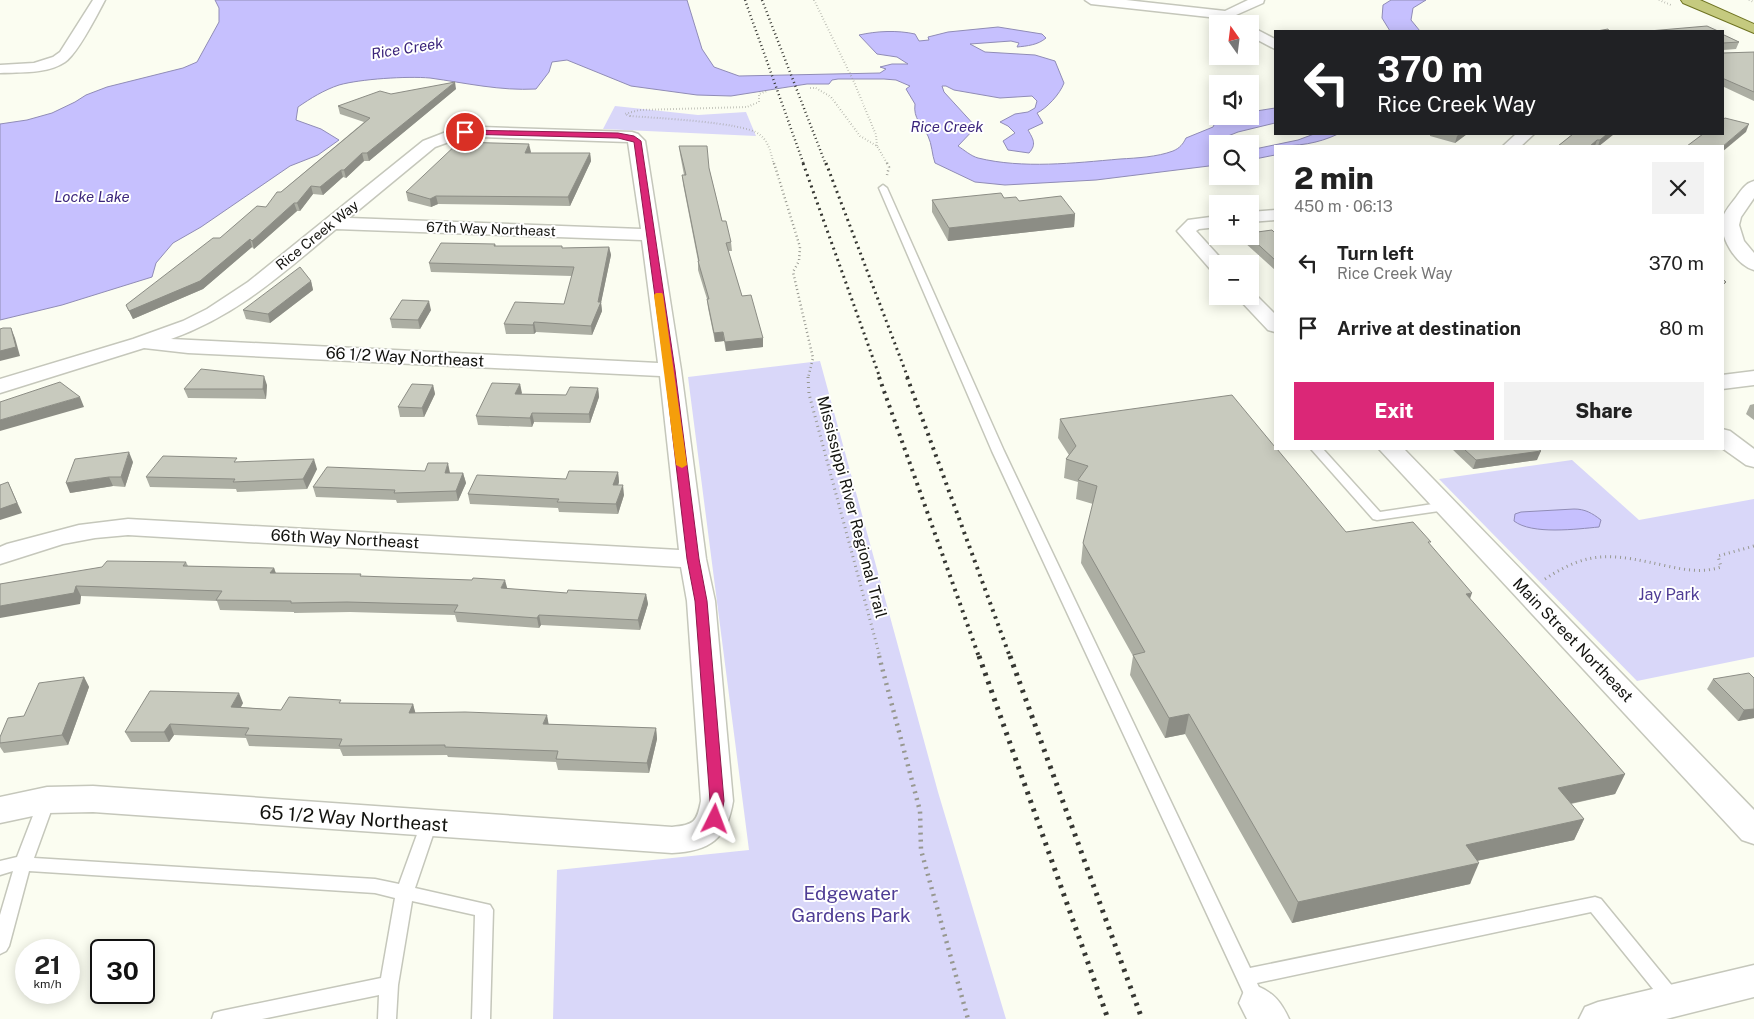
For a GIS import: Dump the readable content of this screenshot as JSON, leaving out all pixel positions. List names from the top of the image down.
{
  "streets": {
    "street": [
      "67th Way Northeast",
      "Rice Creek Way",
      "66 1/2 Way Northeast",
      "66th Way Northeast",
      "Main Street Northeast",
      "65 1/2 Way Northeast"
    ],
    "path": ["Mississippi River Regional Trail"]
  },
  "crossings": [
    ["67th Way Northeast", "Rice Creek Way"],
    ["Rice Creek Way", "66 1/2 Way Northeast"],
    ["66th Way Northeast", "65 1/2 Way Northeast"]
  ],
  "water": ["Rice Creek", "Locke Lake"],
  "parks": ["Jay Park", "Edgewater Gardens Park"],
  "north": "top",
  "page": {
    "map_buttons": ["+", "−"],
    "turn": ["370 m", "Rice Creek Way"],
    "heading": ["2 min", "450 m · 06:13"],
    "list": [
      {
        "name": "Turn left",
        "note": "Rice Creek Way",
        "value": "370 m"
      },
      {
        "name": "Arrive at destination",
        "value": "80 m"
      }
    ],
    "buttons": ["Exit", "Share"],
    "speed": "21 km/h",
    "limit": "30"
  }
}
